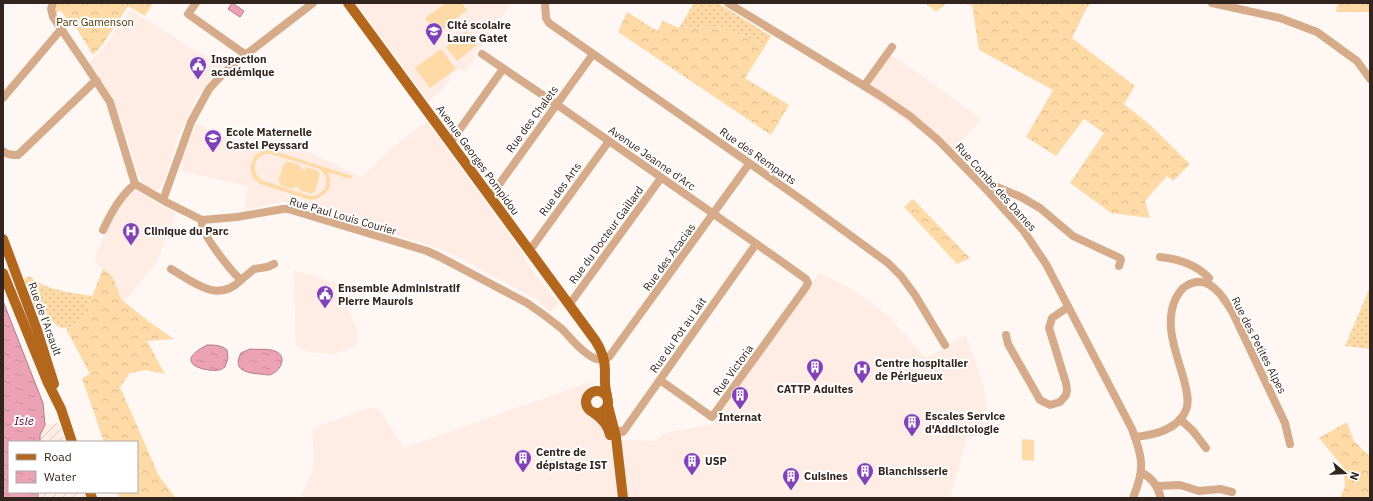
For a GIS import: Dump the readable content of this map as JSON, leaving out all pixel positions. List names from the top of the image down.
{
  "streets": {
    "main road": ["Avenue Georges Pompidou", "Rue de l'Arsault"],
    "street": [
      "Rue des Chalets",
      "Rue des Remparts",
      "Avenue Jeanne d'Arc",
      "Rue Combe des Dames",
      "Rue des Arts",
      "Rue Paul Louis Courier",
      "Rue du Docteur Gaillard",
      "Rue des Acacias",
      "Rue du Pot au Lait",
      "Rue des Petites Alpes",
      "Rue Victoria"
    ]
  },
  "crossings": [
    ["Rue des Chalets", "Rue des Remparts"],
    ["Rue des Chalets", "Avenue Jeanne d'Arc"],
    ["Rue des Chalets", "Avenue Georges Pompidou"],
    ["Rue des Remparts", "Rue des Acacias"],
    ["Avenue Jeanne d'Arc", "Rue des Arts"],
    ["Avenue Jeanne d'Arc", "Rue du Docteur Gaillard"],
    ["Avenue Jeanne d'Arc", "Rue des Acacias"],
    ["Avenue Jeanne d'Arc", "Rue du Pot au Lait"],
    ["Avenue Jeanne d'Arc", "Rue Victoria"],
    ["Avenue Georges Pompidou", "Rue des Arts"],
    ["Avenue Georges Pompidou", "Rue Paul Louis Courier"],
    ["Avenue Georges Pompidou", "Rue du Docteur Gaillard"],
    ["Avenue Georges Pompidou", "Rue des Acacias"],
    ["Rue Paul Louis Courier", "Rue des Acacias"],
    ["Rue du Pot au Lait", "Rue Victoria"]
  ],
  "water": ["Isle"],
  "parks": ["Parc Gamenson"],
  "places": {
    "school or university": ["Cité scolaire Laure Gatet", "Ecole Maternelle Castel Peyssard"],
    "public building": ["Inspection académique", "Ensemble Administratif Pierre Maurois"],
    "hospital": ["Clinique du Parc", "Centre hospitalier de Périgueux"],
    "building": [
      "CATTP Adultes",
      "Internat",
      "Escales Service d'Addictologie",
      "Centre de dépistage IST",
      "USP",
      "Blanchisserie",
      "Cuisines"
    ]
  },
  "legend": ["Road", "Water"],
  "north": "right"
}
